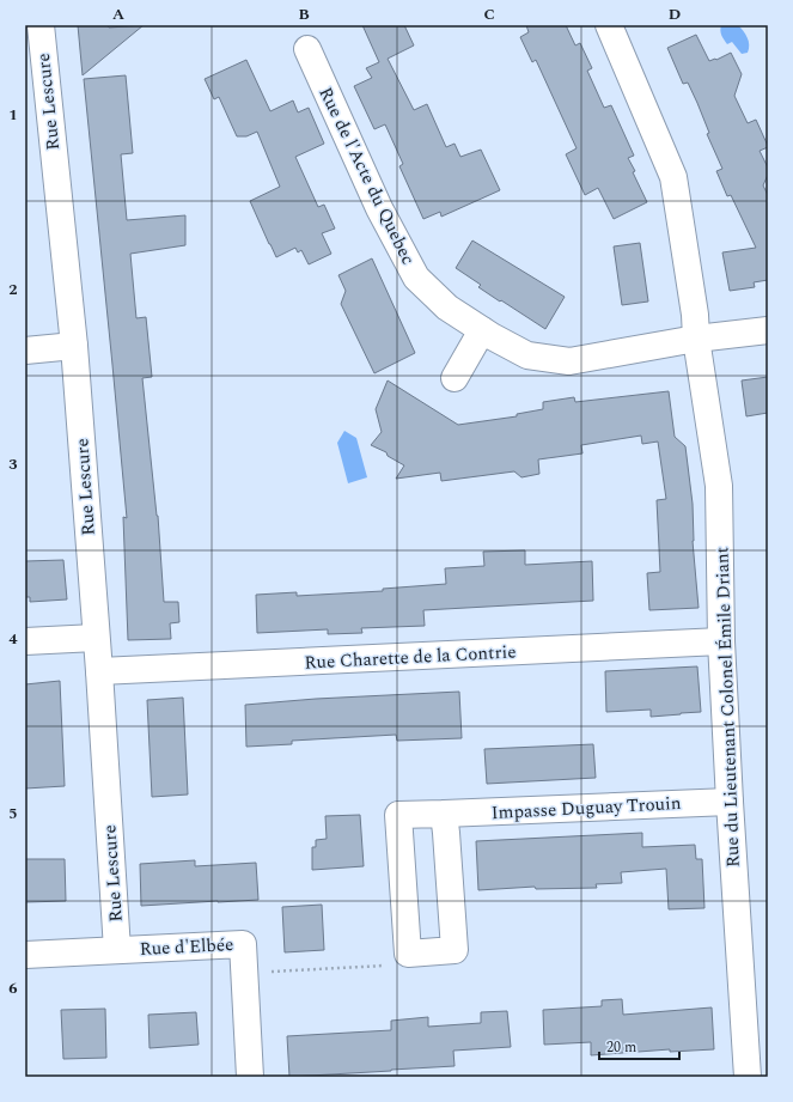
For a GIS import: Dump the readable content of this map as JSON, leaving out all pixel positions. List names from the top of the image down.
{
  "streets": {
    "street": [
      "Rue Lescure",
      "Rue de l'Acte du Quebec",
      "Rue Charette de la Contrie",
      "Rue du Lieutenant Colonel Émile Driant",
      "Impasse Duguay Trouin",
      "Rue d'Elbée"
    ]
  },
  "crossings": [
    ["Rue Lescure", "Rue Charette de la Contrie"],
    ["Rue Lescure", "Rue d'Elbée"],
    ["Rue de l'Acte du Quebec", "Rue du Lieutenant Colonel Émile Driant"],
    ["Rue Charette de la Contrie", "Rue du Lieutenant Colonel Émile Driant"],
    ["Rue du Lieutenant Colonel Émile Driant", "Impasse Duguay Trouin"]
  ],
  "scale_bar": "20 m",
  "grid": {
    "columns": [
      "A",
      "B",
      "C",
      "D"
    ],
    "rows": [
      "1",
      "2",
      "3",
      "4",
      "5",
      "6"
    ]
  }
}
